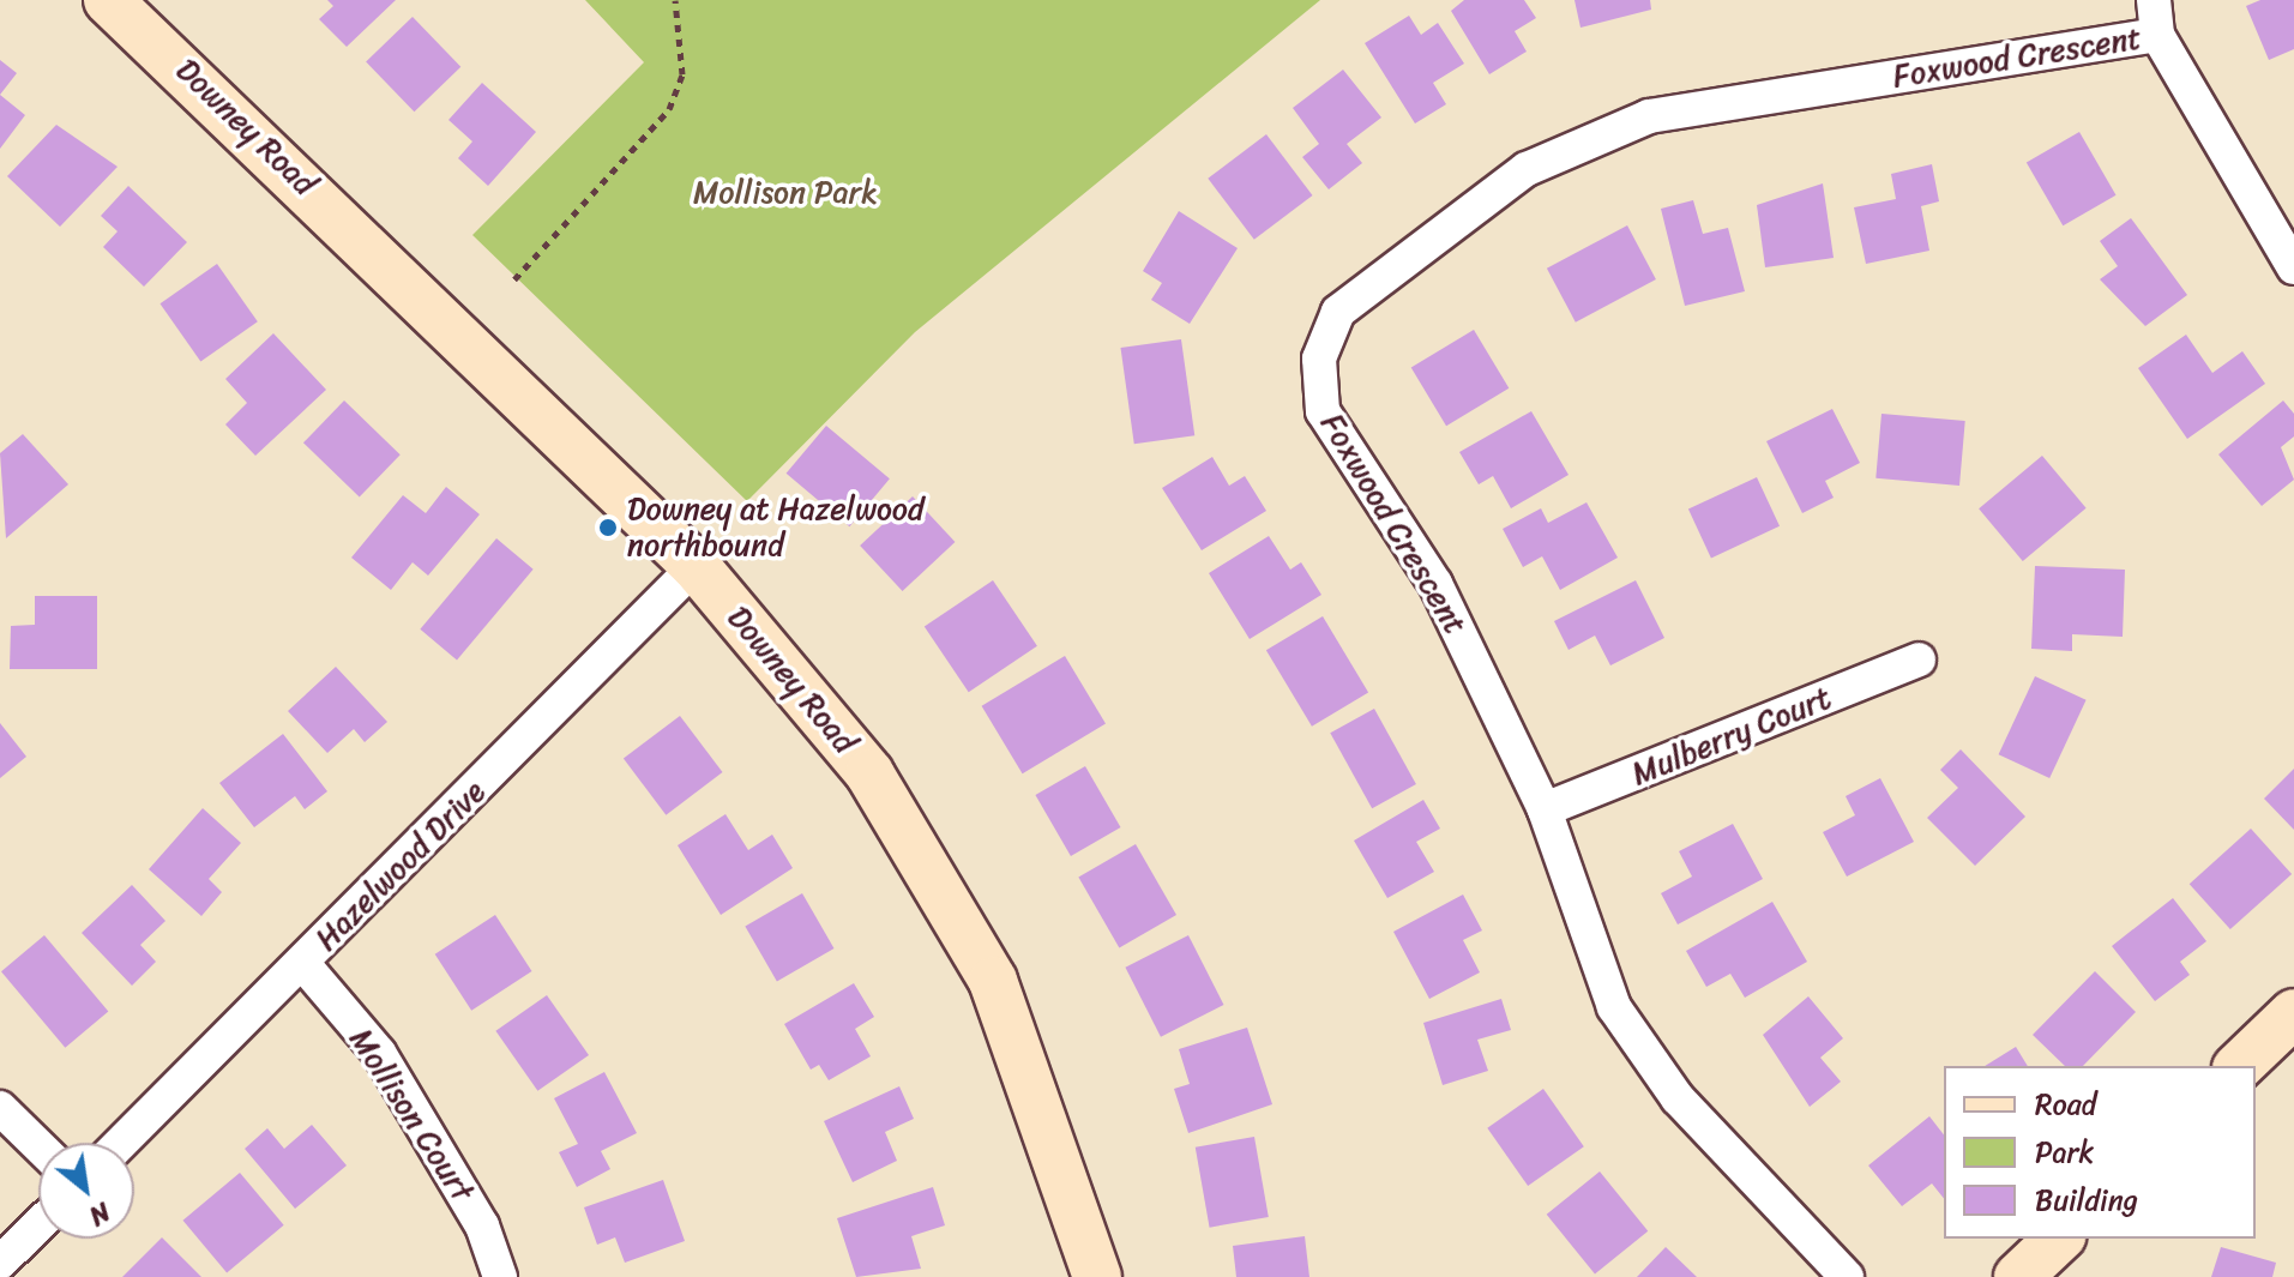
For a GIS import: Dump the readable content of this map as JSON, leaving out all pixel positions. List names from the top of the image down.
{
  "streets": {
    "main road": ["Downey Road"],
    "street": [
      "Foxwood Crescent",
      "Mulberry Court",
      "Hazelwood Drive",
      "Mollison Court"
    ]
  },
  "crossings": [
    ["Foxwood Crescent", "Mulberry Court"],
    ["Downey Road", "Hazelwood Drive"],
    ["Hazelwood Drive", "Mollison Court"]
  ],
  "parks": ["Mollison Park"],
  "places": ["Downey at Hazelwood northbound"],
  "legend": ["Road", "Park", "Building"],
  "north": "bottom right"
}
